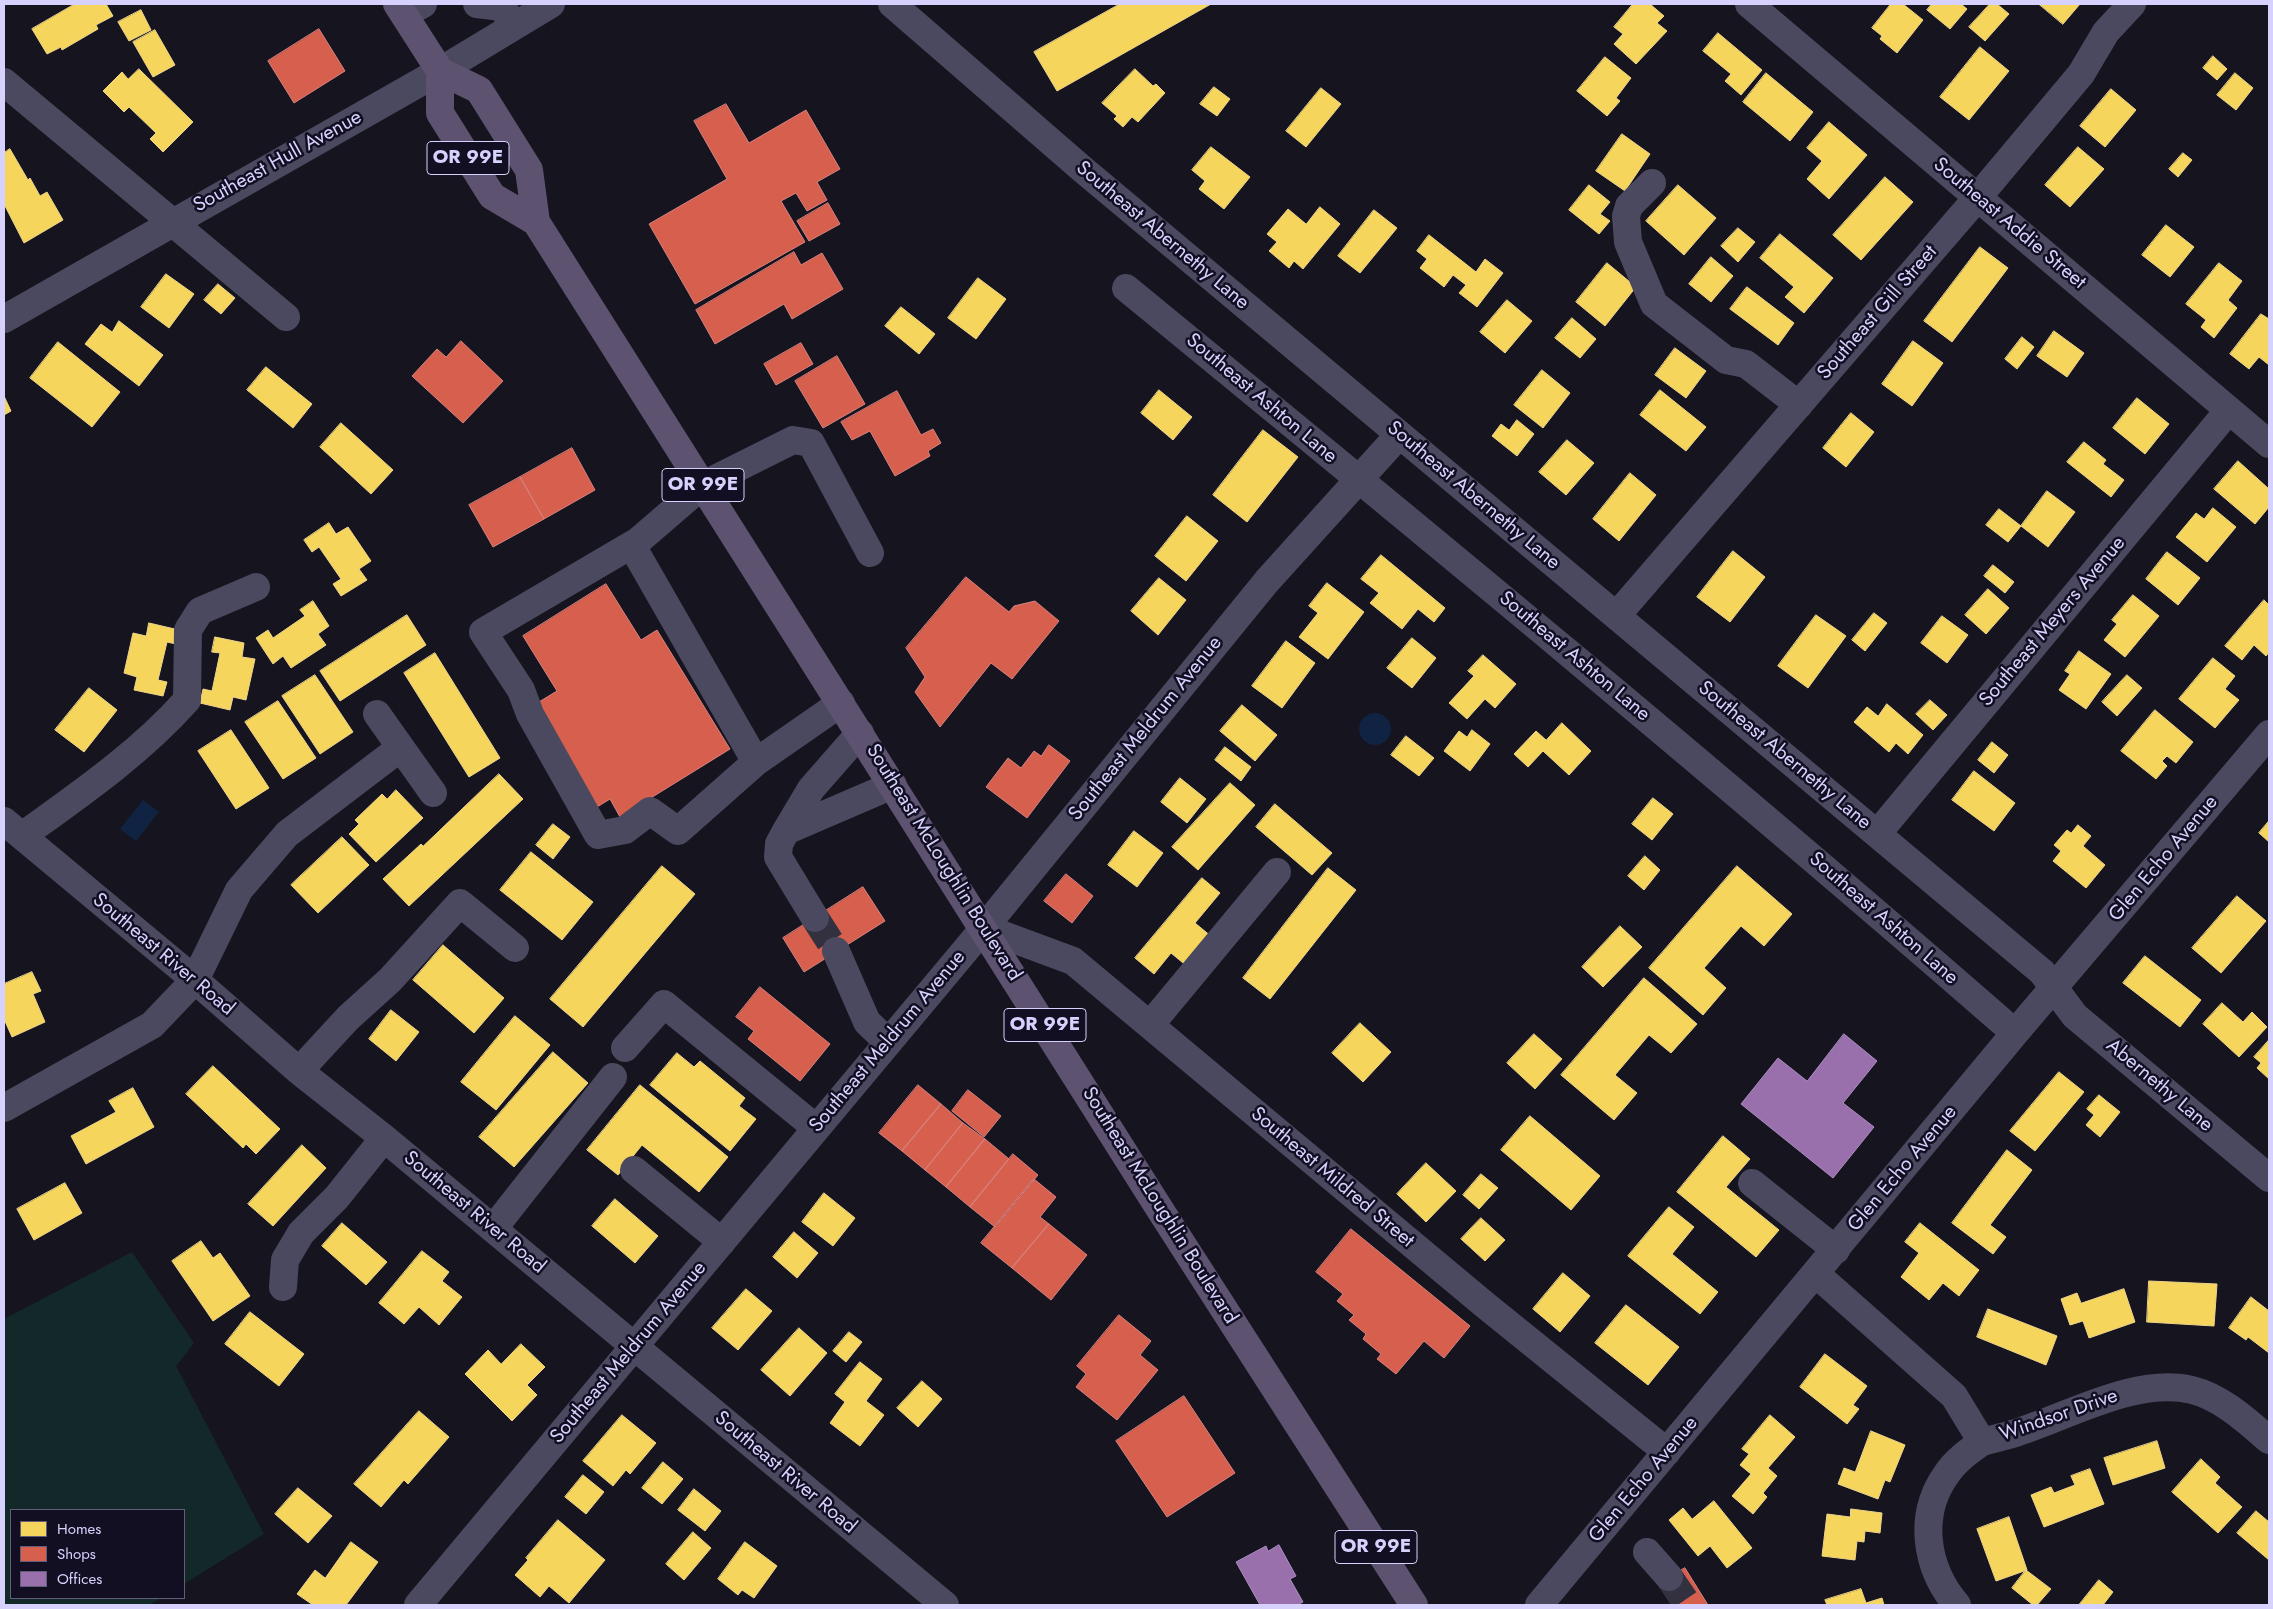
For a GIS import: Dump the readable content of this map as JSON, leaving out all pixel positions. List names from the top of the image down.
{
  "streets": {
    "main road": ["OR 99E", "Southeast McLoughlin Boulevard"],
    "street": [
      "Southeast Hull Avenue",
      "Southeast Addie Street",
      "Southeast Abernethy Lane",
      "Southeast Gill Street",
      "Southeast Ashton Lane",
      "Southeast Meyers Avenue",
      "Southeast Meldrum Avenue",
      "Glen Echo Avenue",
      "Southeast River Road",
      "Abernethy Lane",
      "Southeast Mildred Street",
      "Windsor Drive"
    ]
  },
  "crossings": [
    ["Southeast Hull Avenue", "Southeast McLoughlin Boulevard"],
    ["Southeast Addie Street", "Southeast Gill Street"],
    ["Southeast Addie Street", "Southeast Meyers Avenue"],
    ["Southeast Abernethy Lane", "Southeast Gill Street"],
    ["Southeast Abernethy Lane", "Southeast Meyers Avenue"],
    ["Southeast Abernethy Lane", "Southeast Meldrum Avenue"],
    ["Southeast Abernethy Lane", "Glen Echo Avenue"],
    ["Southeast Abernethy Lane", "Abernethy Lane"],
    ["Southeast Ashton Lane", "Southeast Meldrum Avenue"],
    ["Southeast Ashton Lane", "Glen Echo Avenue"],
    ["Southeast Meldrum Avenue", "Southeast McLoughlin Boulevard"],
    ["Southeast Meldrum Avenue", "Southeast River Road"],
    ["Southeast Meldrum Avenue", "Southeast Mildred Street"],
    ["Glen Echo Avenue", "Abernethy Lane"],
    ["Glen Echo Avenue", "Southeast Mildred Street"],
    ["Glen Echo Avenue", "Windsor Drive"],
    ["Southeast McLoughlin Boulevard", "Southeast Mildred Street"]
  ],
  "legend": ["Homes", "Shops", "Offices"]
}
